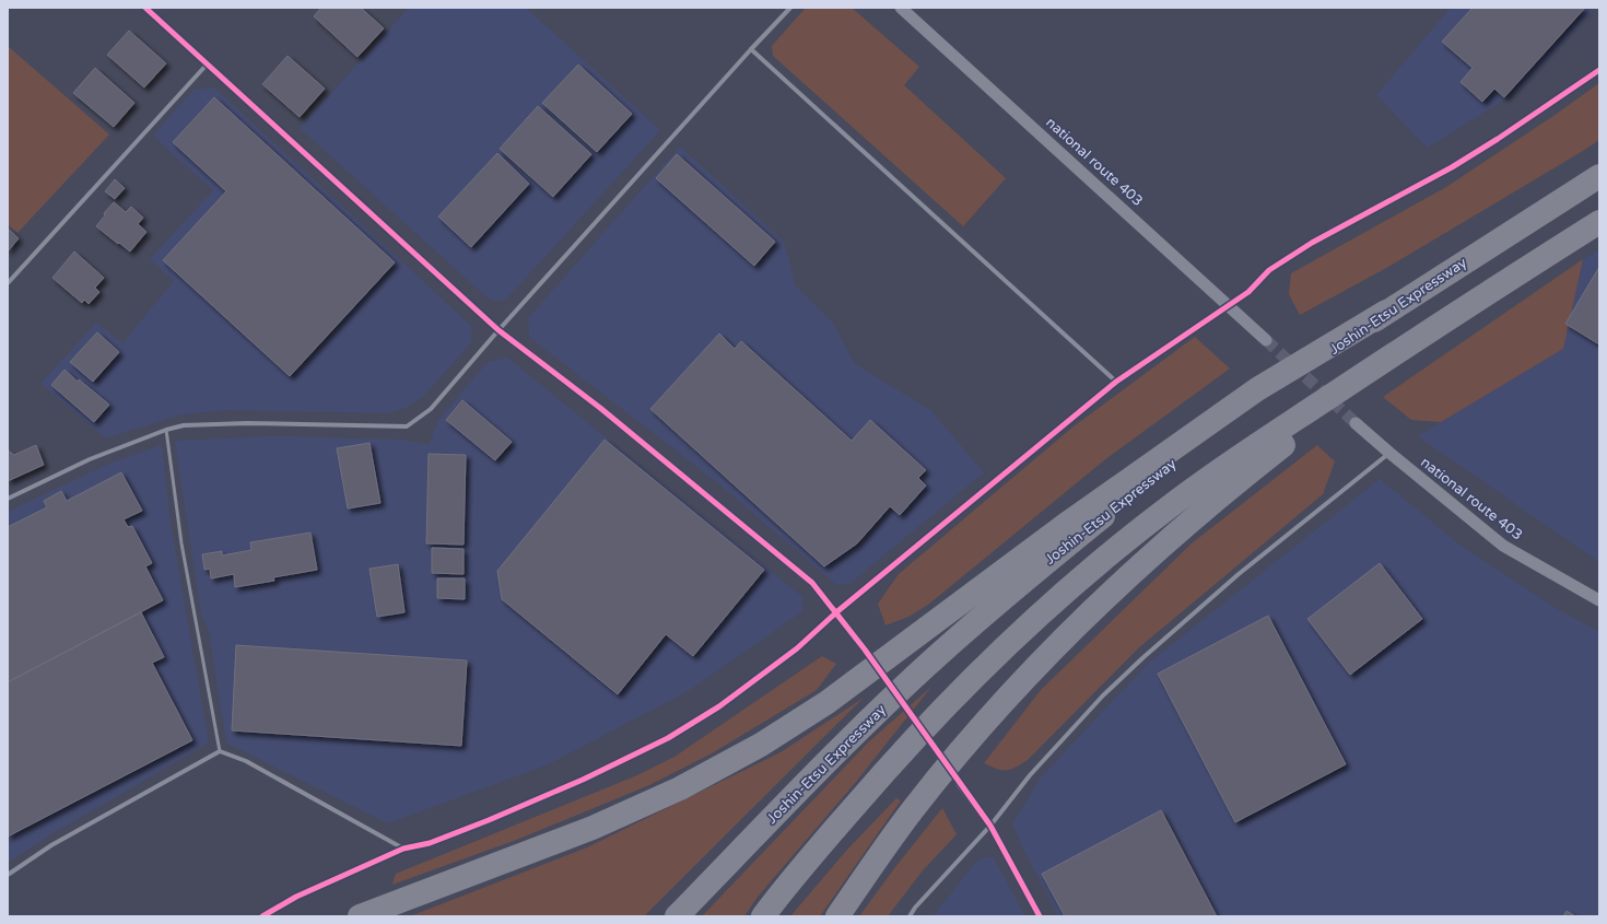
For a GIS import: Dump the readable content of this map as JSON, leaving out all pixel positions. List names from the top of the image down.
{
  "streets": {
    "highway": ["national route 403", "Joshin-Etsu Expressway"]
  }
}
